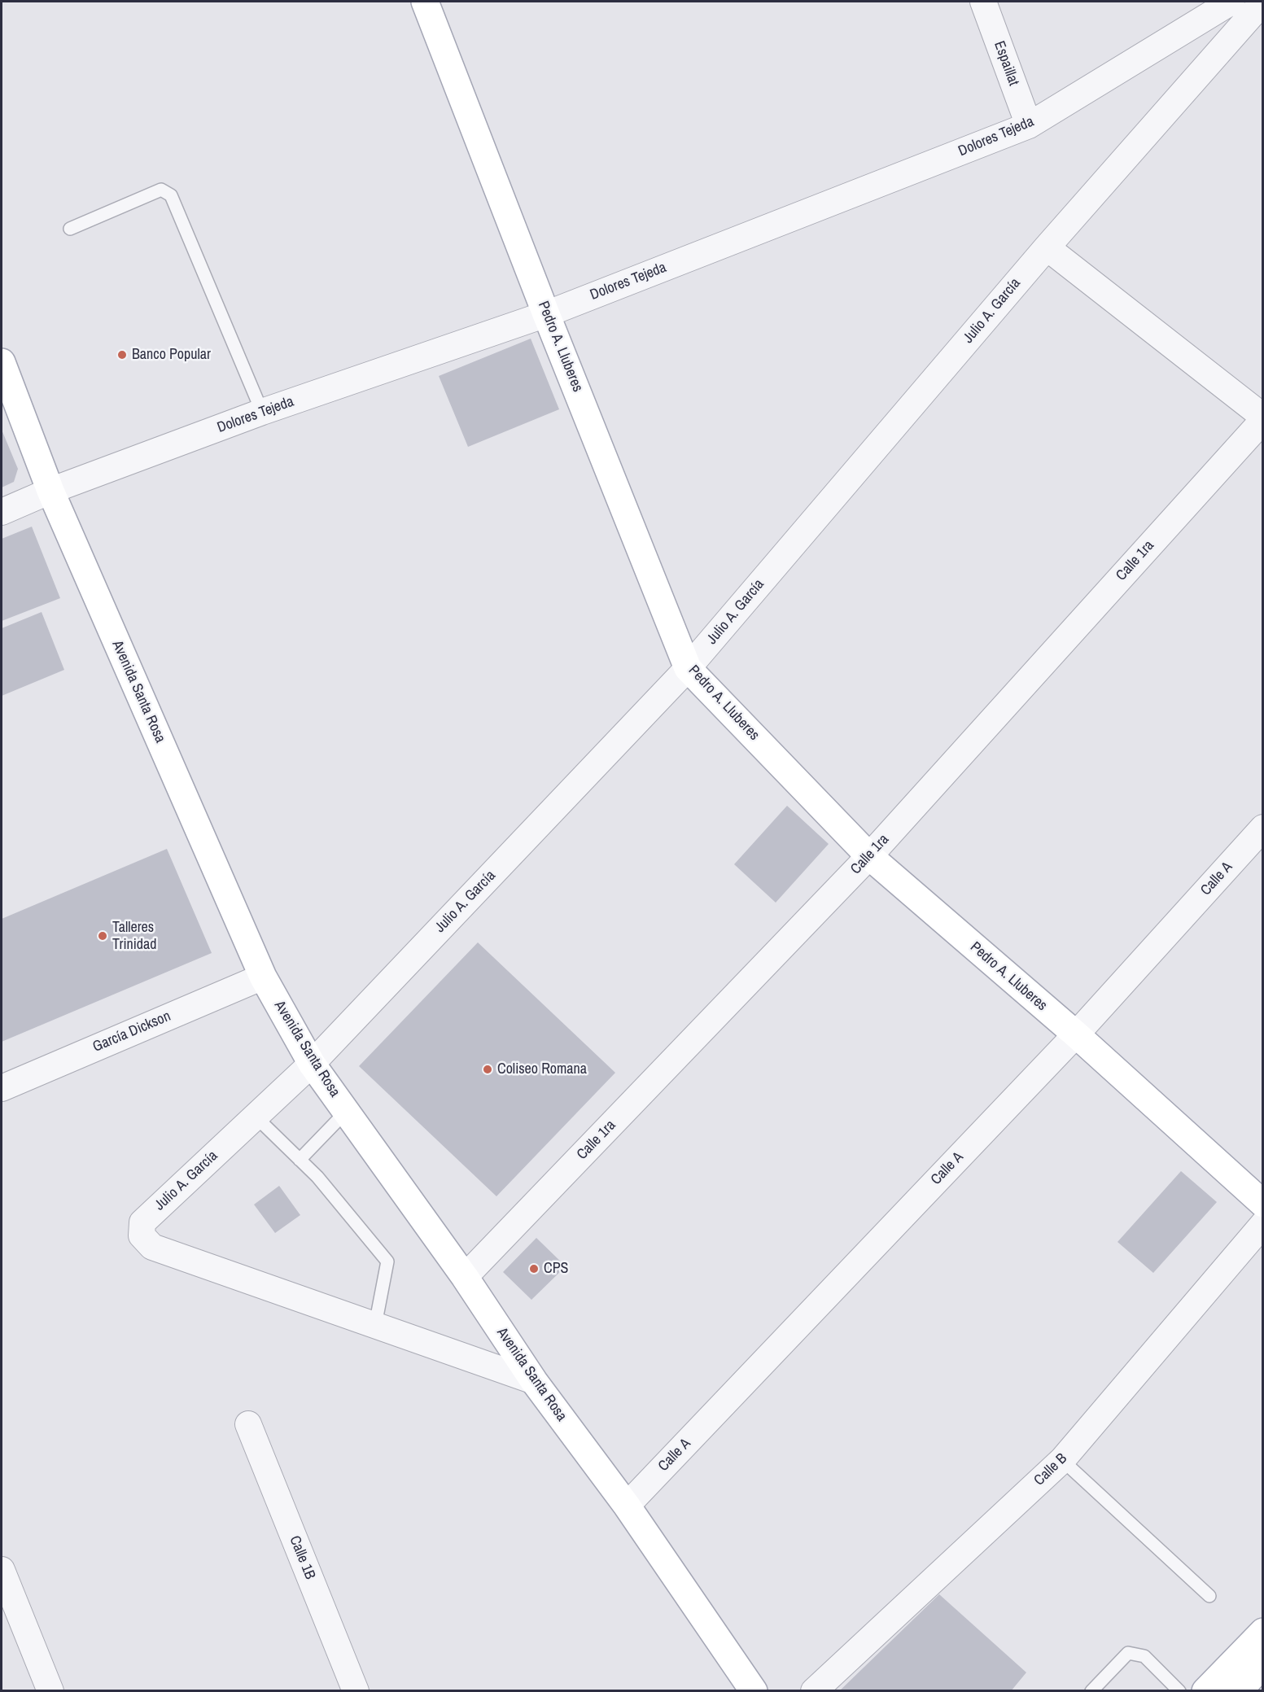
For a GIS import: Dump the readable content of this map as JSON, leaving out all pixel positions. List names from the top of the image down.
{
  "streets": {
    "main road": ["Pedro A. Lluberes", "Avenida Santa Rosa"],
    "street": [
      "Espaillat",
      "Dolores Tejeda",
      "Julio A. García",
      "Calle 1ra",
      "Calle A",
      "García Dickson",
      "Calle B",
      "Calle 1B"
    ]
  },
  "crossings": [
    ["Espaillat", "Dolores Tejeda"],
    ["Dolores Tejeda", "Pedro A. Lluberes"],
    ["Dolores Tejeda", "Avenida Santa Rosa"],
    ["Julio A. García", "Pedro A. Lluberes"],
    ["Julio A. García", "Avenida Santa Rosa"],
    ["Pedro A. Lluberes", "Calle 1ra"],
    ["Pedro A. Lluberes", "Calle A"],
    ["Calle 1ra", "Avenida Santa Rosa"],
    ["Avenida Santa Rosa", "Calle A"],
    ["Avenida Santa Rosa", "García Dickson"]
  ],
  "places": [
    "Banco Popular",
    "Talleres Trinidad",
    "Coliseo Romana",
    "CPS"
  ]
}
